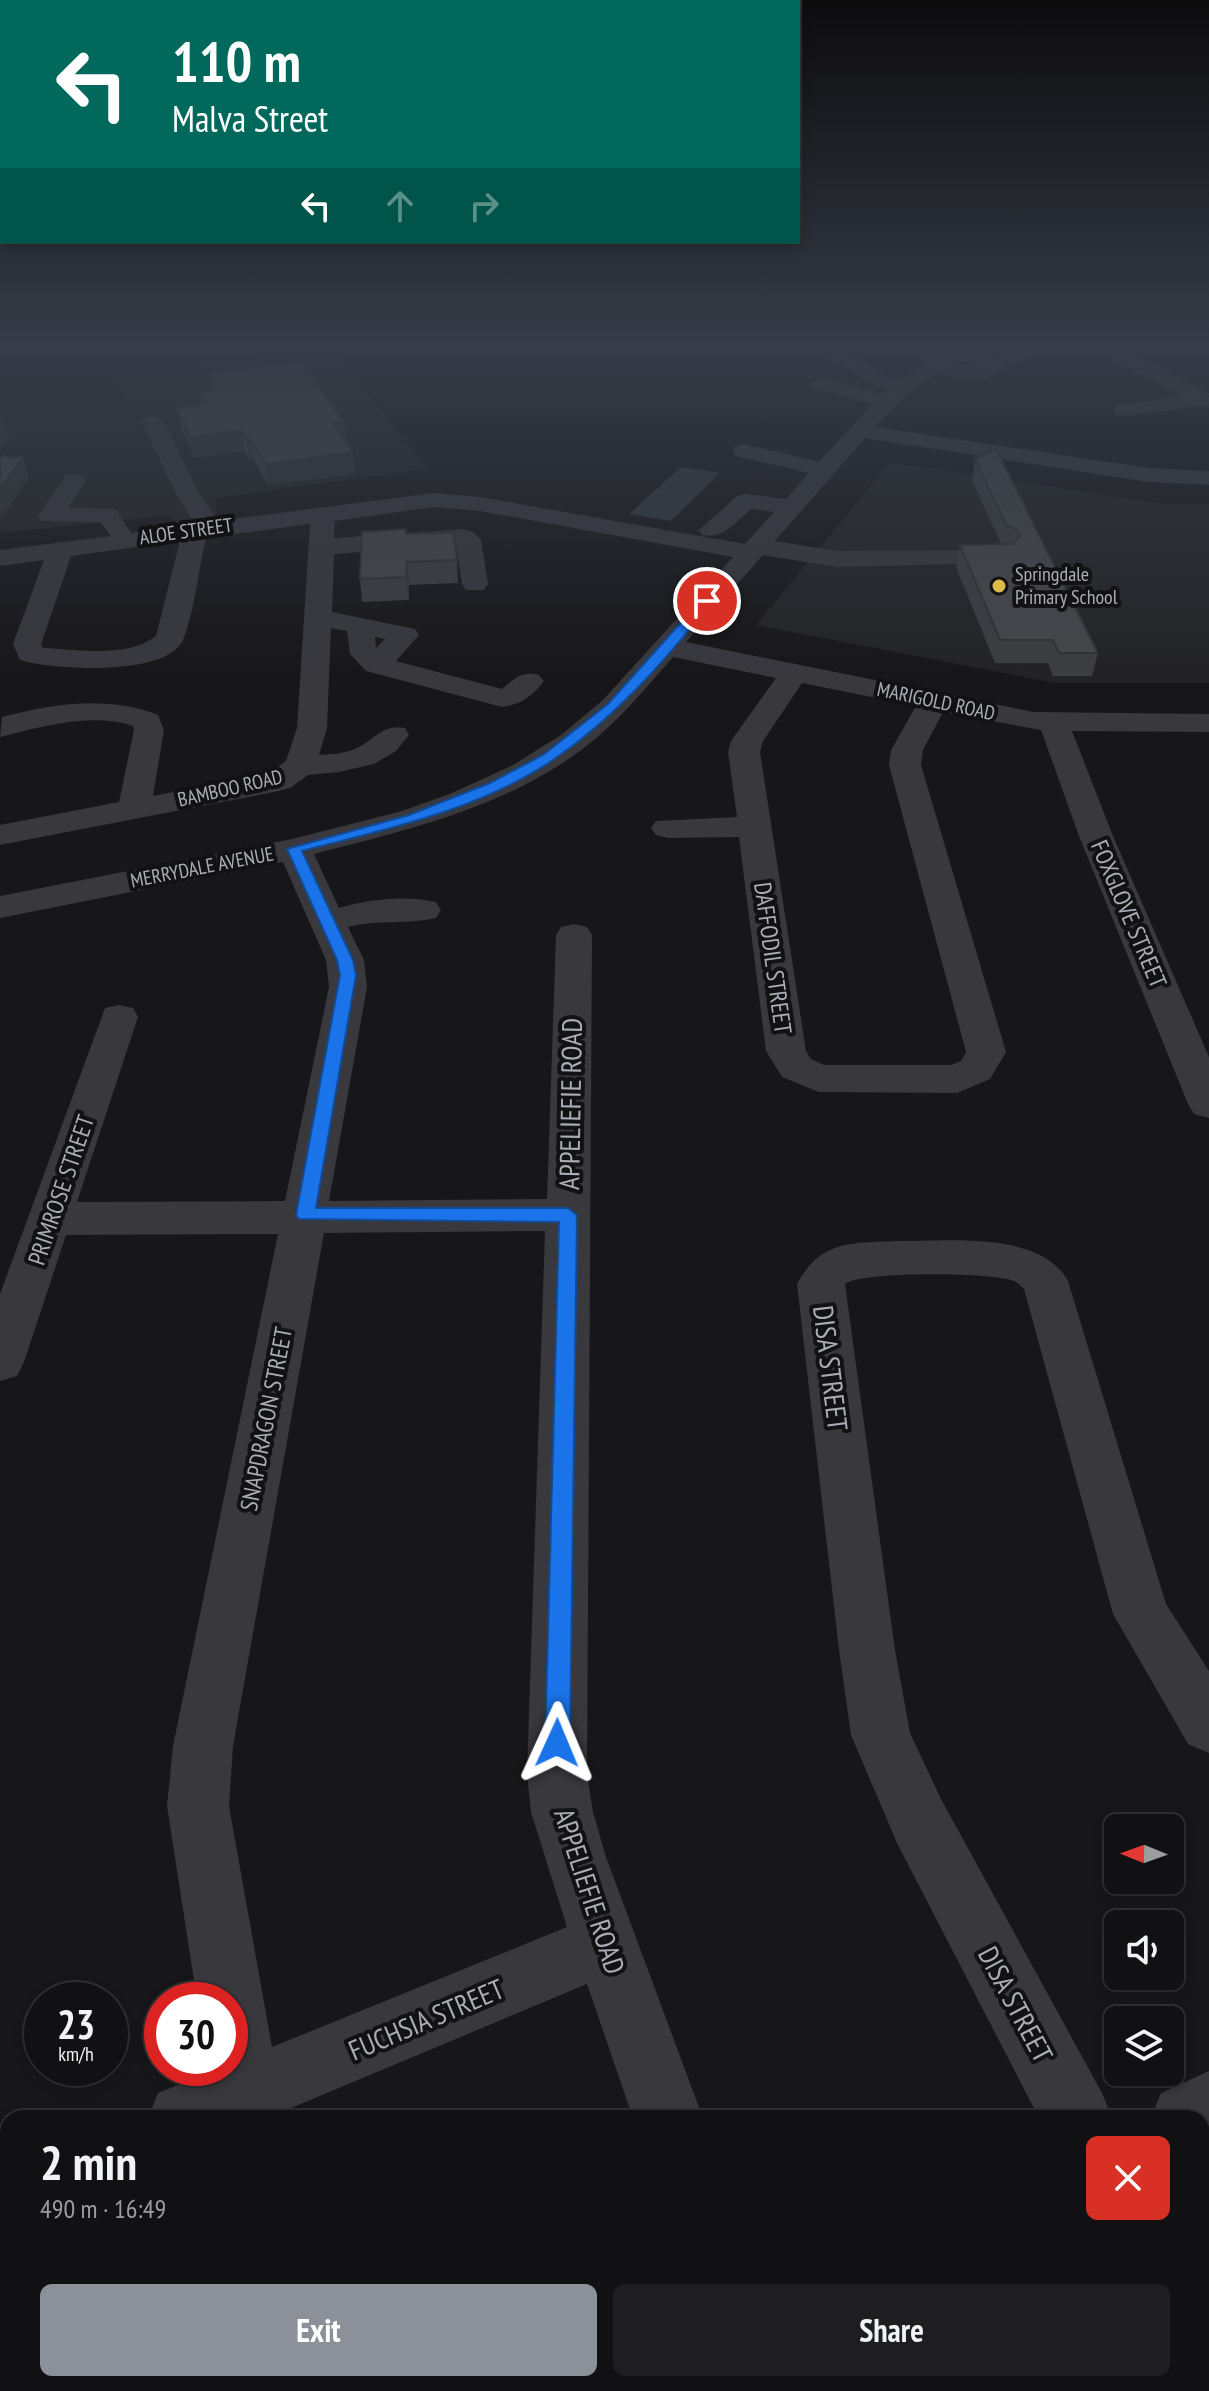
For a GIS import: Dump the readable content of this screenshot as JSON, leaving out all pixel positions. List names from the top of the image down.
{
  "streets": {
    "street": [
      "ALOE STREET",
      "MARIGOLD ROAD",
      "BAMBOO ROAD",
      "MERRYDALE AVENUE",
      "FOXGLOVE STREET",
      "DAFFODIL STREET",
      "APPELIEFIE ROAD",
      "PRIMROSE STREET",
      "DISA STREET",
      "SNAPDRAGON STREET",
      "FUCHSIA STREET"
    ]
  },
  "crossings": [
    ["ALOE STREET", "BAMBOO ROAD"],
    ["ALOE STREET", "MERRYDALE AVENUE"],
    ["MARIGOLD ROAD", "MERRYDALE AVENUE"],
    ["MARIGOLD ROAD", "FOXGLOVE STREET"],
    ["MARIGOLD ROAD", "DAFFODIL STREET"],
    ["MERRYDALE AVENUE", "SNAPDRAGON STREET"],
    ["APPELIEFIE ROAD", "FUCHSIA STREET"],
    ["SNAPDRAGON STREET", "FUCHSIA STREET"]
  ],
  "places": ["Springdale Primary School"],
  "north": "left",
  "page": {
    "turn": ["110 m", "Malva Street"],
    "speed": "23 km/h",
    "limit": "30",
    "heading": ["2 min", "490 m · 16:49"],
    "buttons": ["Exit", "Share"]
  }
}
